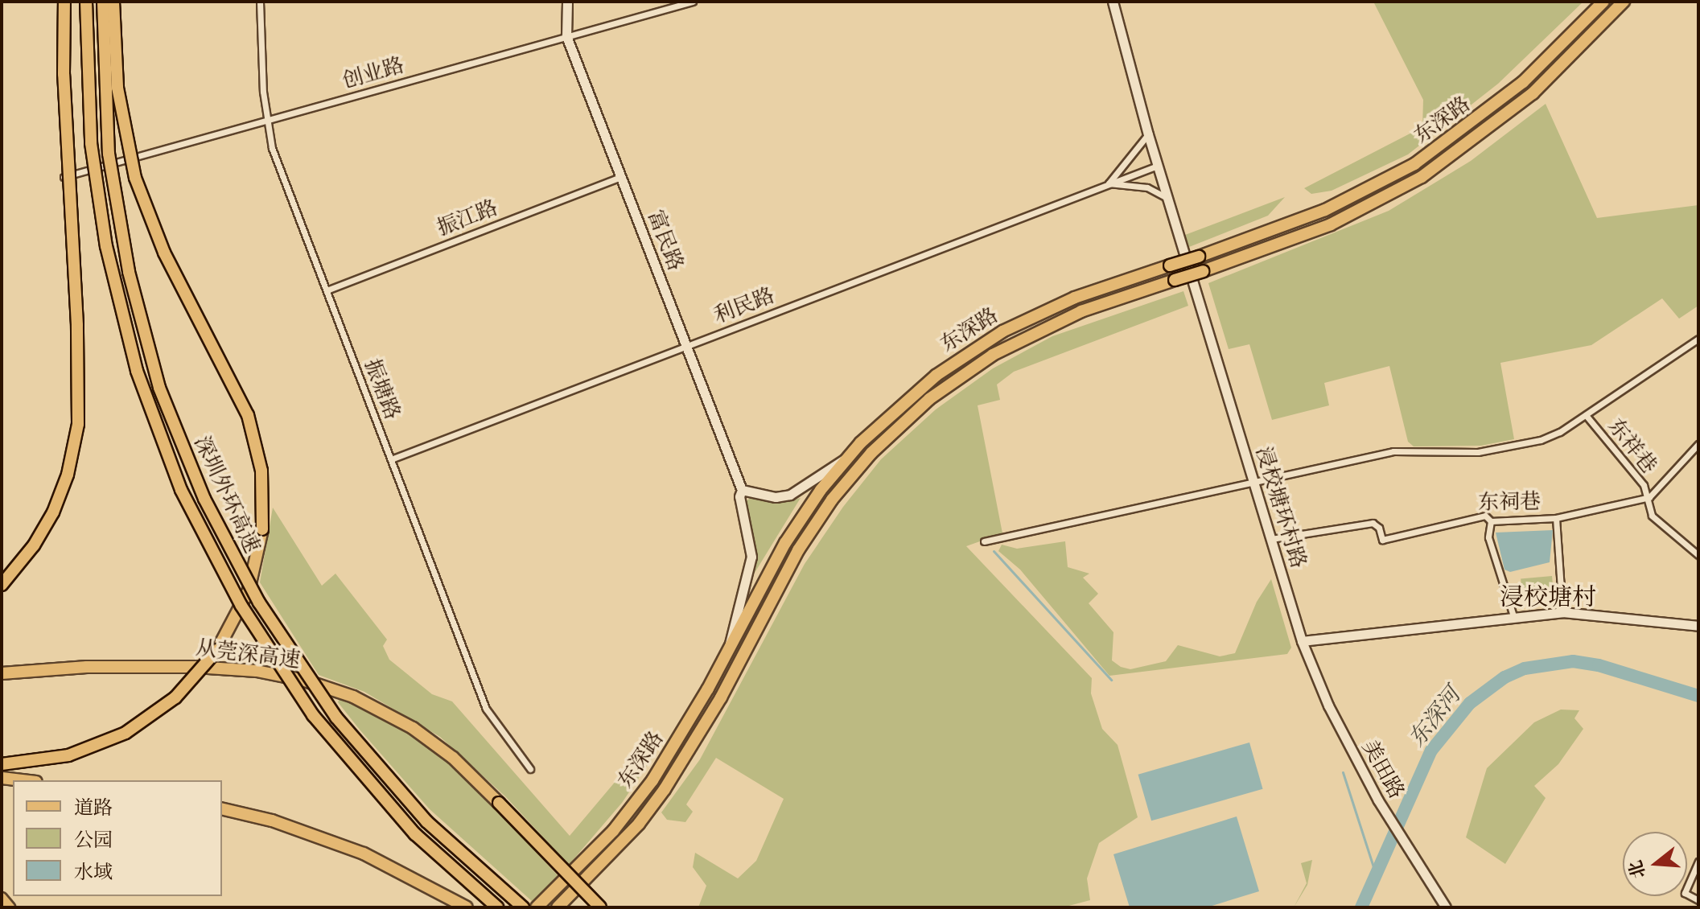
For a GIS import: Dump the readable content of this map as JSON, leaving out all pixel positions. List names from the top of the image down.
{
  "streets": {
    "highway": ["东深路", "深圳外环高速", "从莞深高速"],
    "street": [
      "创业路",
      "振江路",
      "富民路",
      "利民路",
      "振塘路",
      "东祥巷",
      "东祠巷",
      "浸校塘环村路",
      "美田路"
    ]
  },
  "crossings": [
    ["创业路", "富民路"],
    ["创业路", "振塘路"],
    ["东深路", "富民路"],
    ["振江路", "富民路"],
    ["振江路", "振塘路"],
    ["富民路", "利民路"],
    ["利民路", "振塘路"],
    ["利民路", "浸校塘环村路"],
    ["东祥巷", "东祠巷"],
    ["东祠巷", "浸校塘环村路"],
    ["浸校塘环村路", "美田路"]
  ],
  "districts": ["浸校塘村"],
  "water": ["东深河"],
  "legend": ["道路", "公园", "水域"],
  "north": "left"
}
